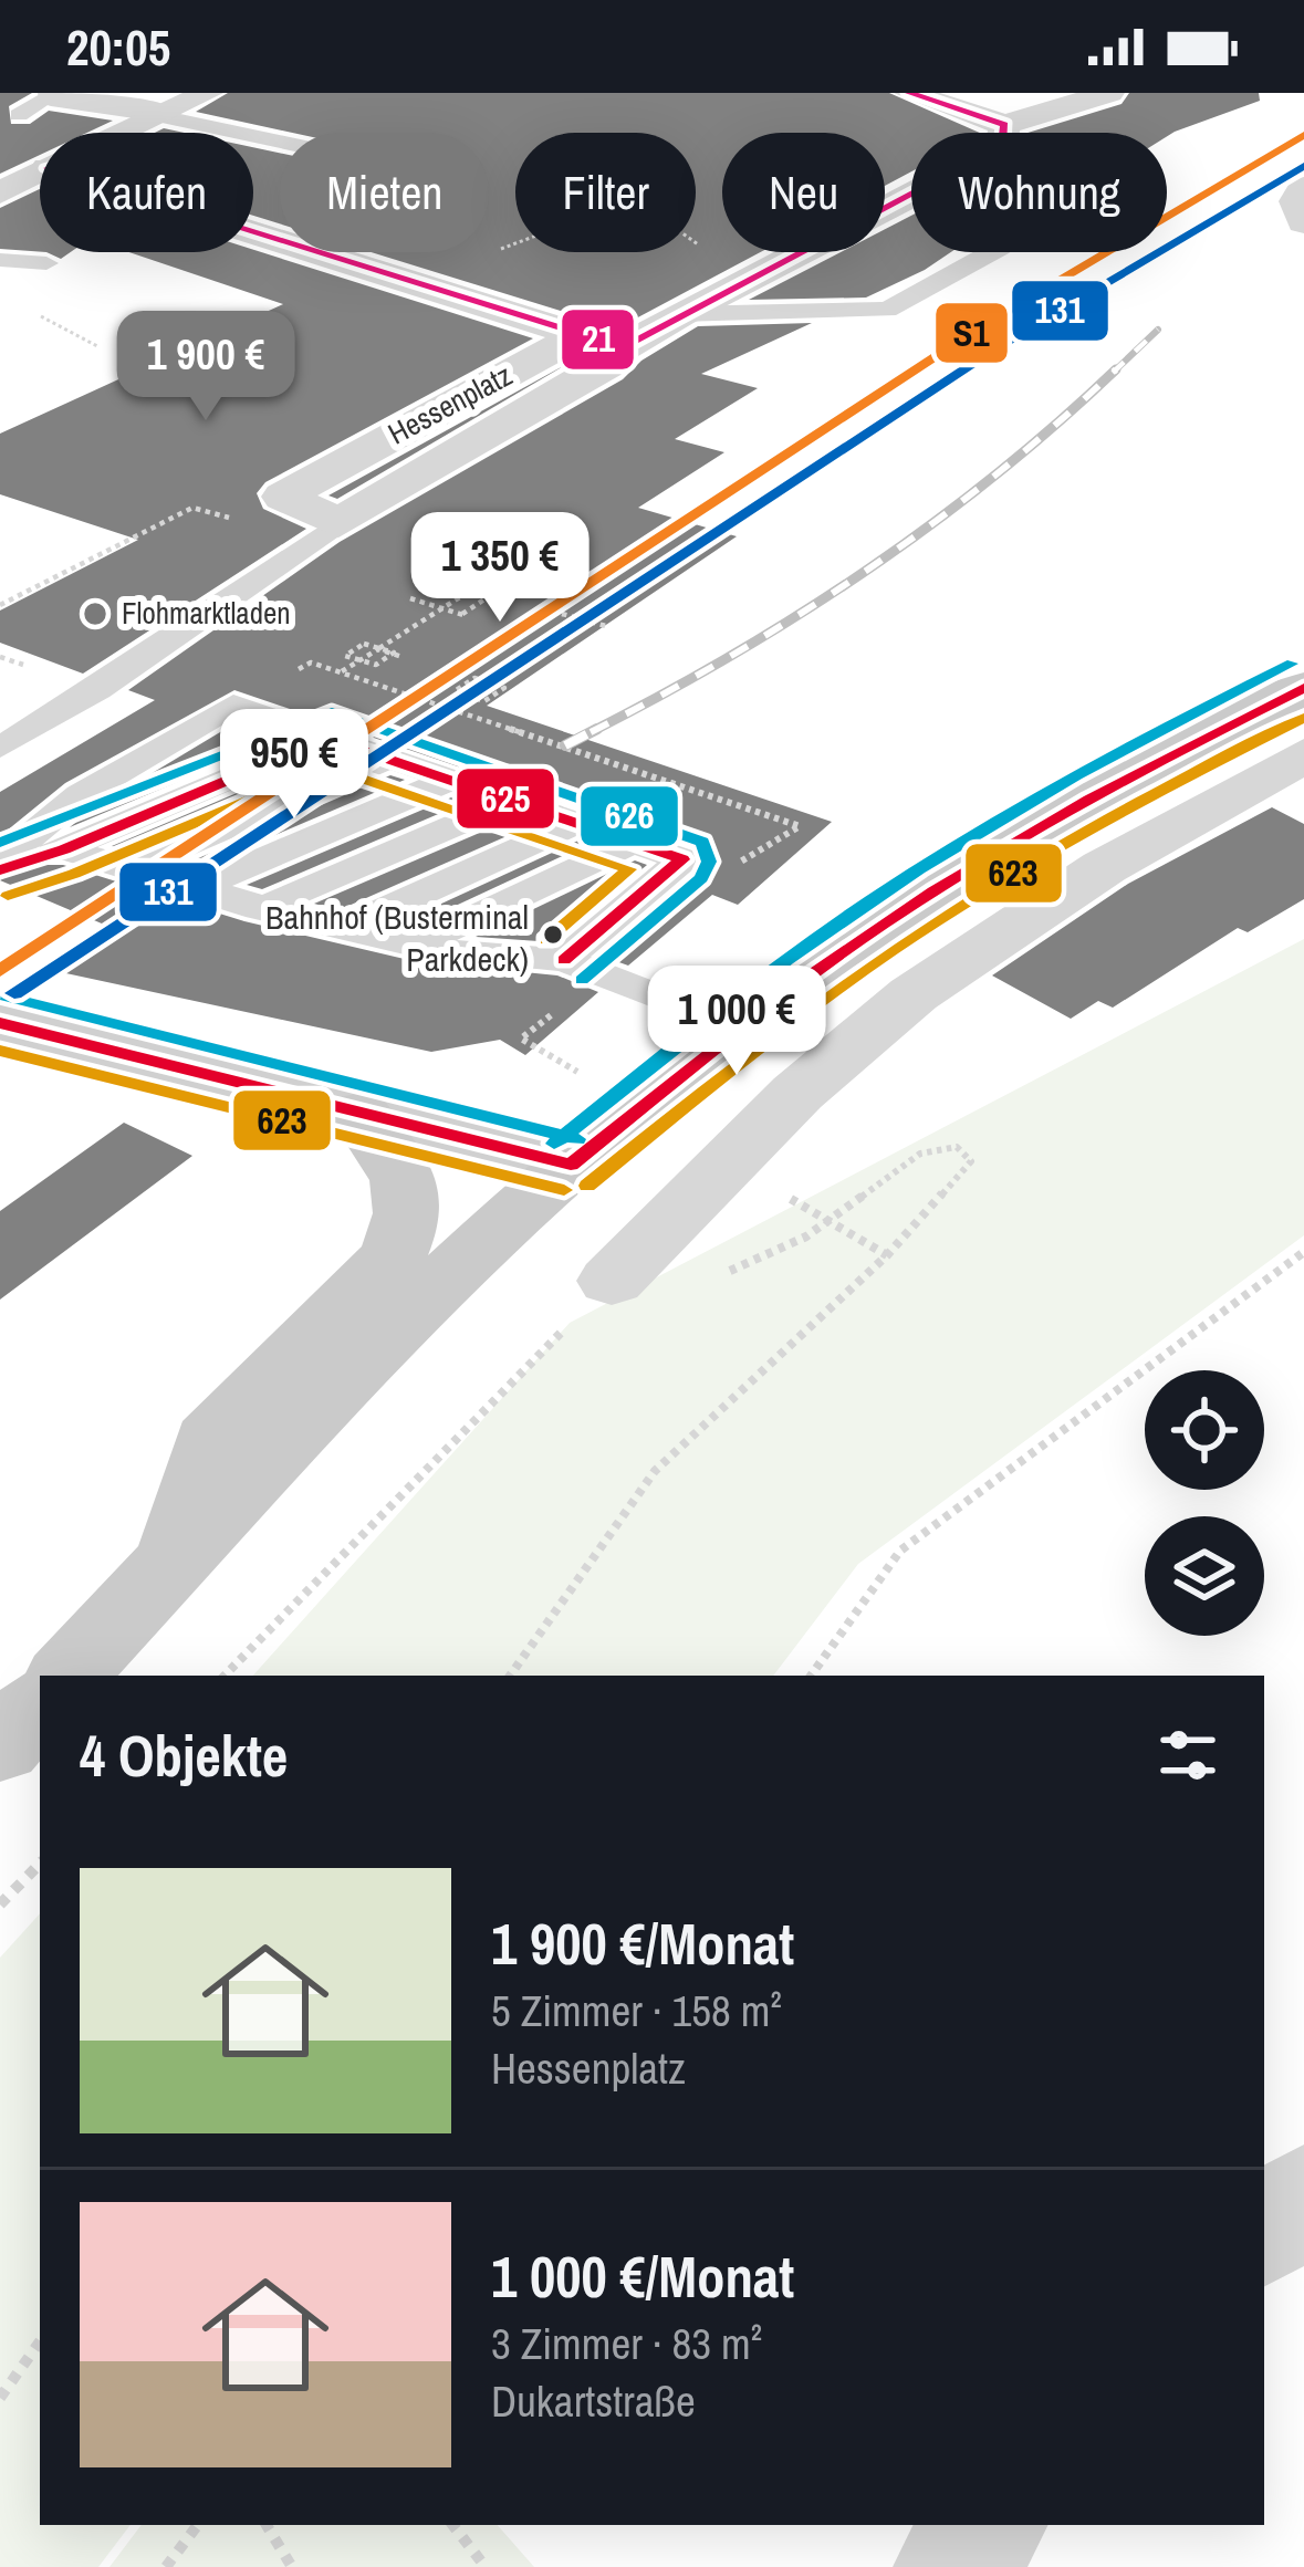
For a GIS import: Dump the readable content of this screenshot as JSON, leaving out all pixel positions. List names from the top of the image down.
{
  "streets": {
    "street": ["Hessenplatz"]
  },
  "places": ["Flohmarktladen", "Bahnhof (Busterminal Parkdeck)"],
  "lines": [
    "transit line 21",
    "transit line S1",
    "transit line 131",
    "transit line 626",
    "transit line 625",
    "transit line 623"
  ],
  "page": {
    "status": "20:05",
    "chip": [
      "Kaufen",
      "Mieten",
      "Filter",
      "Neu",
      "Wohnung"
    ],
    "price": [
      "1 900 €",
      "1 350 €",
      "950 €",
      "1 000 €"
    ],
    "heading": "4 Objekte",
    "list": [
      {
        "name": "1 900 €/Monat",
        "note": "5 Zimmer · 158 m² · Hessenplatz"
      },
      {
        "name": "1 000 €/Monat",
        "note": "3 Zimmer · 83 m² · Dukartstraße"
      }
    ]
  }
}
